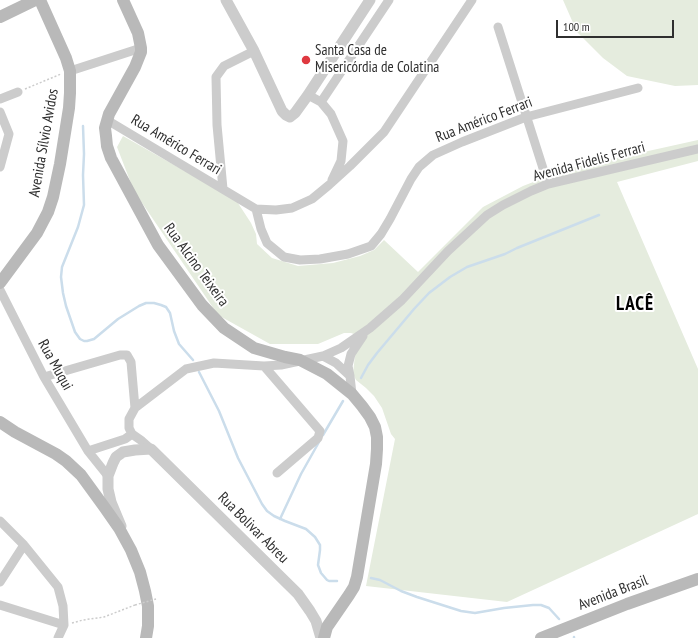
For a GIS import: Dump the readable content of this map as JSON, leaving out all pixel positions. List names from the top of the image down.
{
  "streets": {
    "main road": ["Avenida Sílvio Avidos", "Rua Alcino Teixeira", "Avenida Brasil"],
    "street": [
      "Rua Américo Ferrari",
      "Avenida Fidelis Ferrari",
      "Rua Muqui",
      "Rua Bolivar Abreu"
    ]
  },
  "crossings": [
    ["Rua Américo Ferrari", "Rua Alcino Teixeira"],
    ["Avenida Fidelis Ferrari", "Rua Alcino Teixeira"],
    ["Rua Alcino Teixeira", "Rua Bolivar Abreu"]
  ],
  "districts": ["LACÊ"],
  "places": ["Santa Casa de Misericórdia de Colatina"],
  "scale_bar": "100 m"
}
